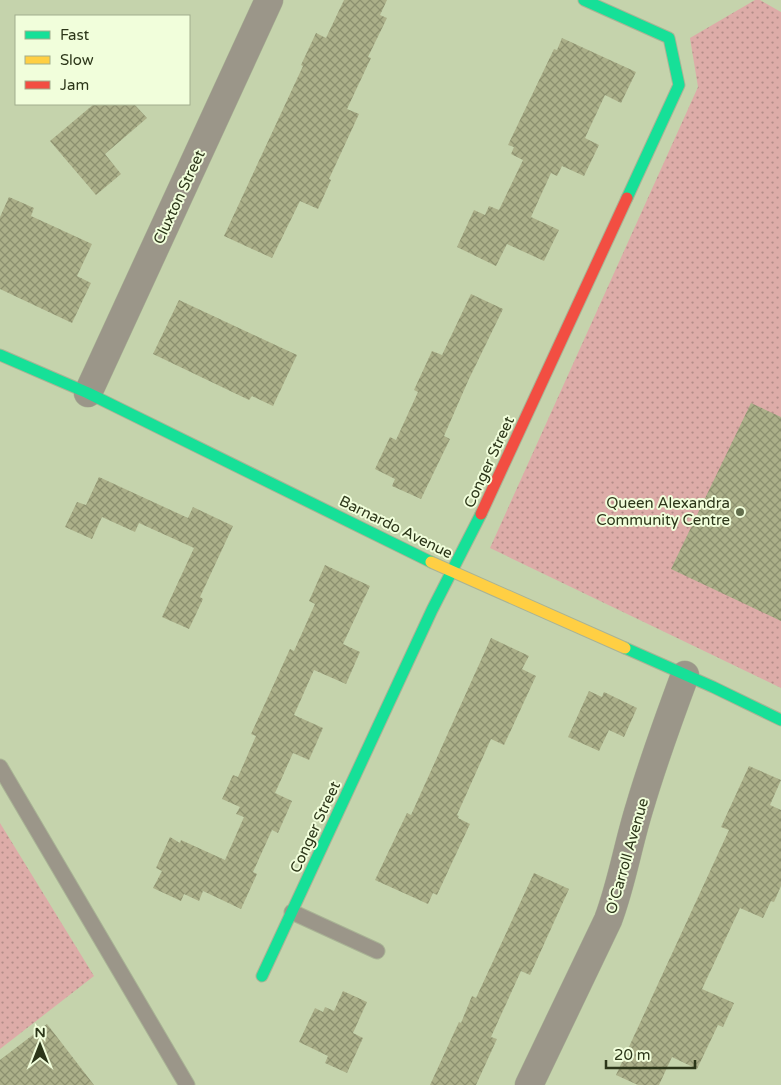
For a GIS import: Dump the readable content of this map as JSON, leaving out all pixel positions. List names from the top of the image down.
{
  "streets": {
    "street": [
      "Cluxton Street",
      "Conger Street",
      "Barnardo Avenue",
      "O'Carroll Avenue"
    ]
  },
  "crossings": [
    ["Cluxton Street", "Barnardo Avenue"],
    ["Conger Street", "Barnardo Avenue"],
    ["Barnardo Avenue", "O'Carroll Avenue"]
  ],
  "places": ["Queen Alexandra Community Centre"],
  "legend": ["Fast", "Slow", "Jam"],
  "scale_bar": "20 m",
  "north": "top"
}
